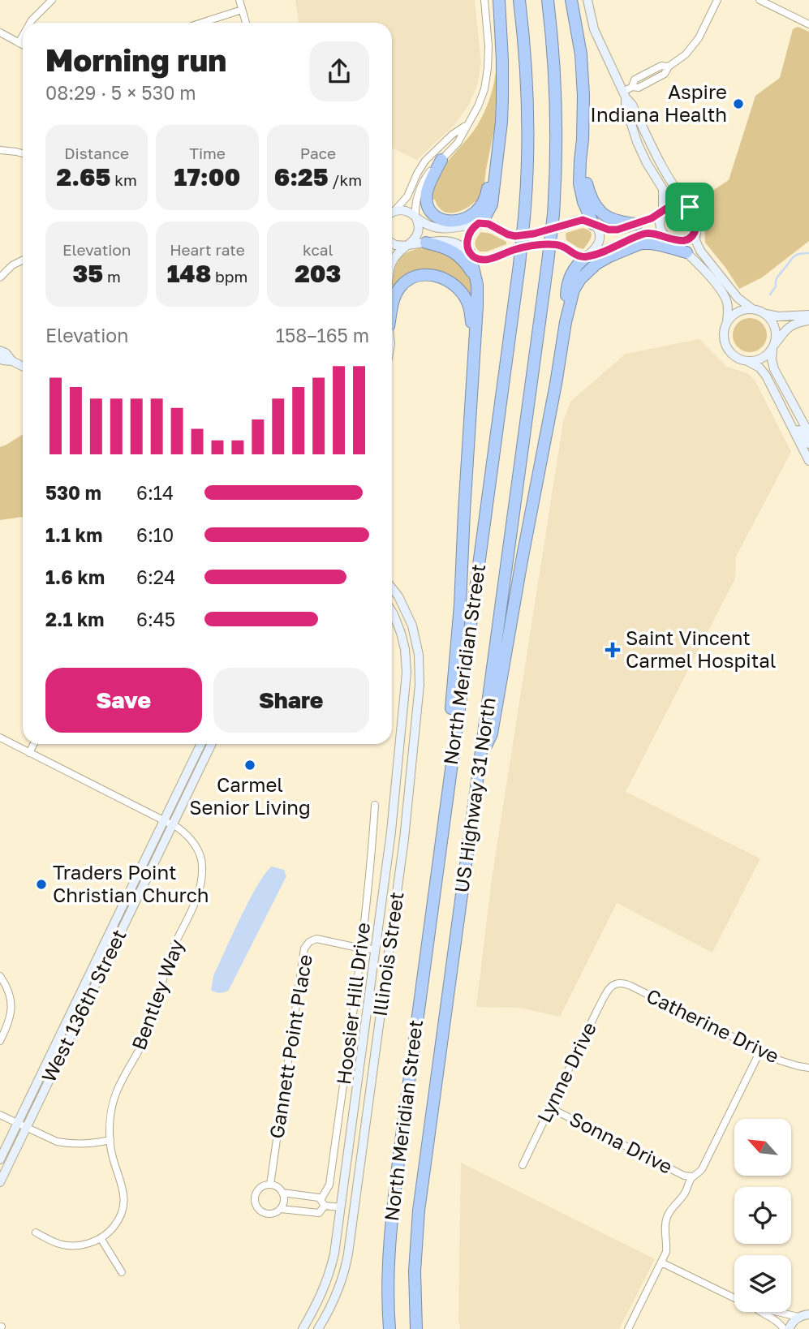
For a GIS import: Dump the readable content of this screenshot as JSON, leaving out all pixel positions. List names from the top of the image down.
{
  "streets": {
    "highway": ["North Meridian Street", "US Highway 31 North"],
    "street": [
      "Illinois Street",
      "Bentley Way",
      "Hoosier Hill Drive",
      "West 136th Street",
      "Catherine Drive",
      "Gannett Point Place",
      "Lynne Drive",
      "Sonna Drive"
    ]
  },
  "crossings": [
    ["Illinois Street", "Gannett Point Place"],
    ["Bentley Way", "West 136th Street"],
    ["Hoosier Hill Drive", "Gannett Point Place"],
    ["Catherine Drive", "Lynne Drive"],
    ["Lynne Drive", "Sonna Drive"]
  ],
  "places": {
    "other": ["Aspire Indiana Health", "Carmel Senior Living", "Traders Point Christian Church"],
    "health": ["Saint Vincent Carmel Hospital"]
  },
  "north": "top left",
  "page": {
    "heading": ["Morning run", "08:29 · 5 × 530 m"],
    "stats": [
      ["Distance", "2.65 km"],
      ["Time", "17:00"],
      ["Pace", "6:25 /km"],
      ["Elevation", "35 m"],
      ["Heart rate", "148 bpm"],
      ["kcal", "203"]
    ],
    "chart": ["Elevation", "158–165 m"],
    "list": [
      {
        "name": "530 m",
        "note": "6:14"
      },
      {
        "name": "1.1 km",
        "note": "6:10"
      },
      {
        "name": "1.6 km",
        "note": "6:24"
      },
      {
        "name": "2.1 km",
        "note": "6:45"
      }
    ],
    "buttons": ["Save", "Share"]
  }
}
